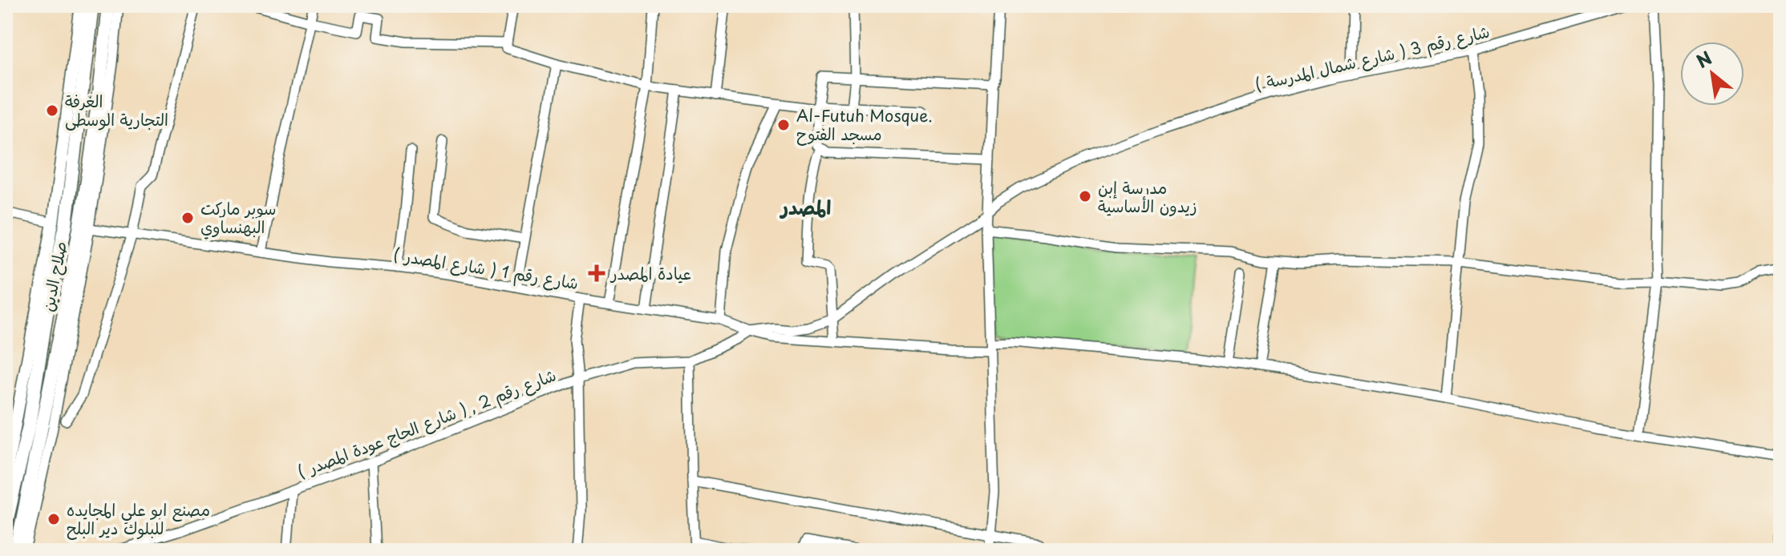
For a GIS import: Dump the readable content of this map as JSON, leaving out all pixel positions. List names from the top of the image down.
{
  "streets": {
    "highway": ["صلاح الدين"],
    "street": ["شارع رقم 3 ( شارع شمال المدرسة )", "شارع رقم 1 ( شارع المصدر )", "شارع رقم 2 , ( شارع الحاج عودة المصدر )"]
  },
  "crossings": [
    ["شارع رقم 3 ( شارع شمال المدرسة )", "شارع رقم 1 ( شارع المصدر )"],
    ["شارع رقم 3 ( شارع شمال المدرسة )", "شارع رقم 2 , ( شارع الحاج عودة المصدر )"],
    ["شارع رقم 1 ( شارع المصدر )", "شارع رقم 2 , ( شارع الحاج عودة المصدر )"]
  ],
  "districts": ["المصدر"],
  "places": {
    "other": [
      "الغرفة التجارية الوسطى",
      "Al-Futuh Mosque. مسجد الفتوح",
      "مدرسة إبن زيدون الأساسية",
      "سوبر ماركت البهنساوي",
      "مصنع ابو علي المجايده للبلوك دير البلح"
    ],
    "health": ["عيادة المصدر"]
  },
  "north": "top left"
}
